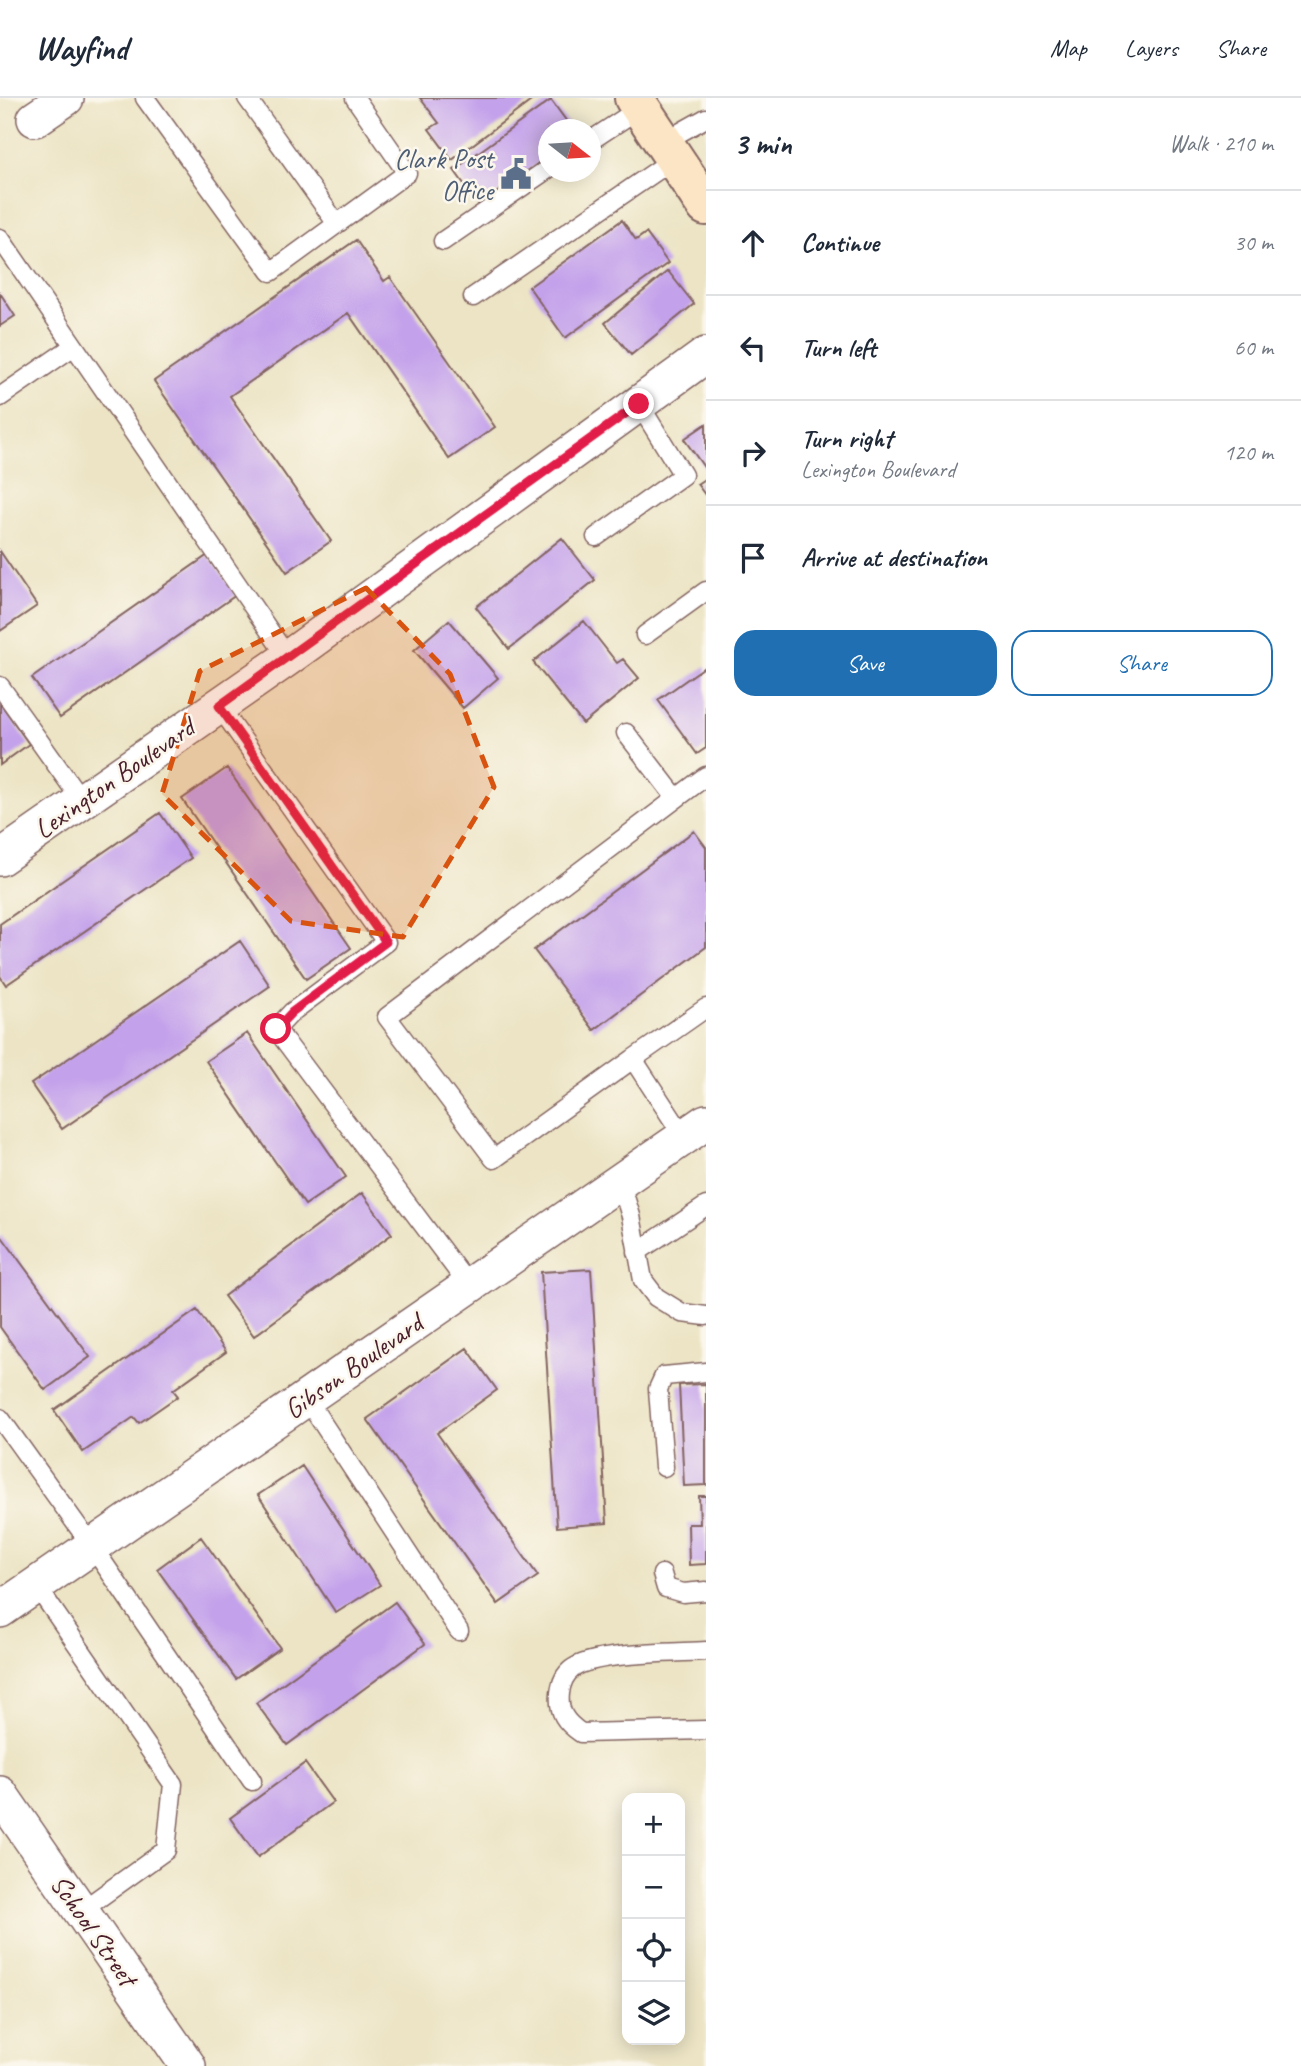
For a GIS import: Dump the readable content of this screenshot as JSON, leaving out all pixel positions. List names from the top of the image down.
{
  "streets": {
    "street": ["Lexington Boulevard", "Gibson Boulevard", "School Street"]
  },
  "places": {
    "public building": ["Clark Post Office"]
  },
  "north": "right",
  "page": {
    "header": "Wayfind",
    "nav": ["Map", "Layers", "Share"],
    "heading": ["3 min", "Walk · 210 m"],
    "list": [
      ["Continue", "30 m"],
      ["Turn left", "60 m"],
      ["Turn right", "Lexington Boulevard", "120 m"],
      "Arrive at destination"
    ],
    "buttons": ["Save", "Share"],
    "map_buttons": ["+", "−"]
  }
}
